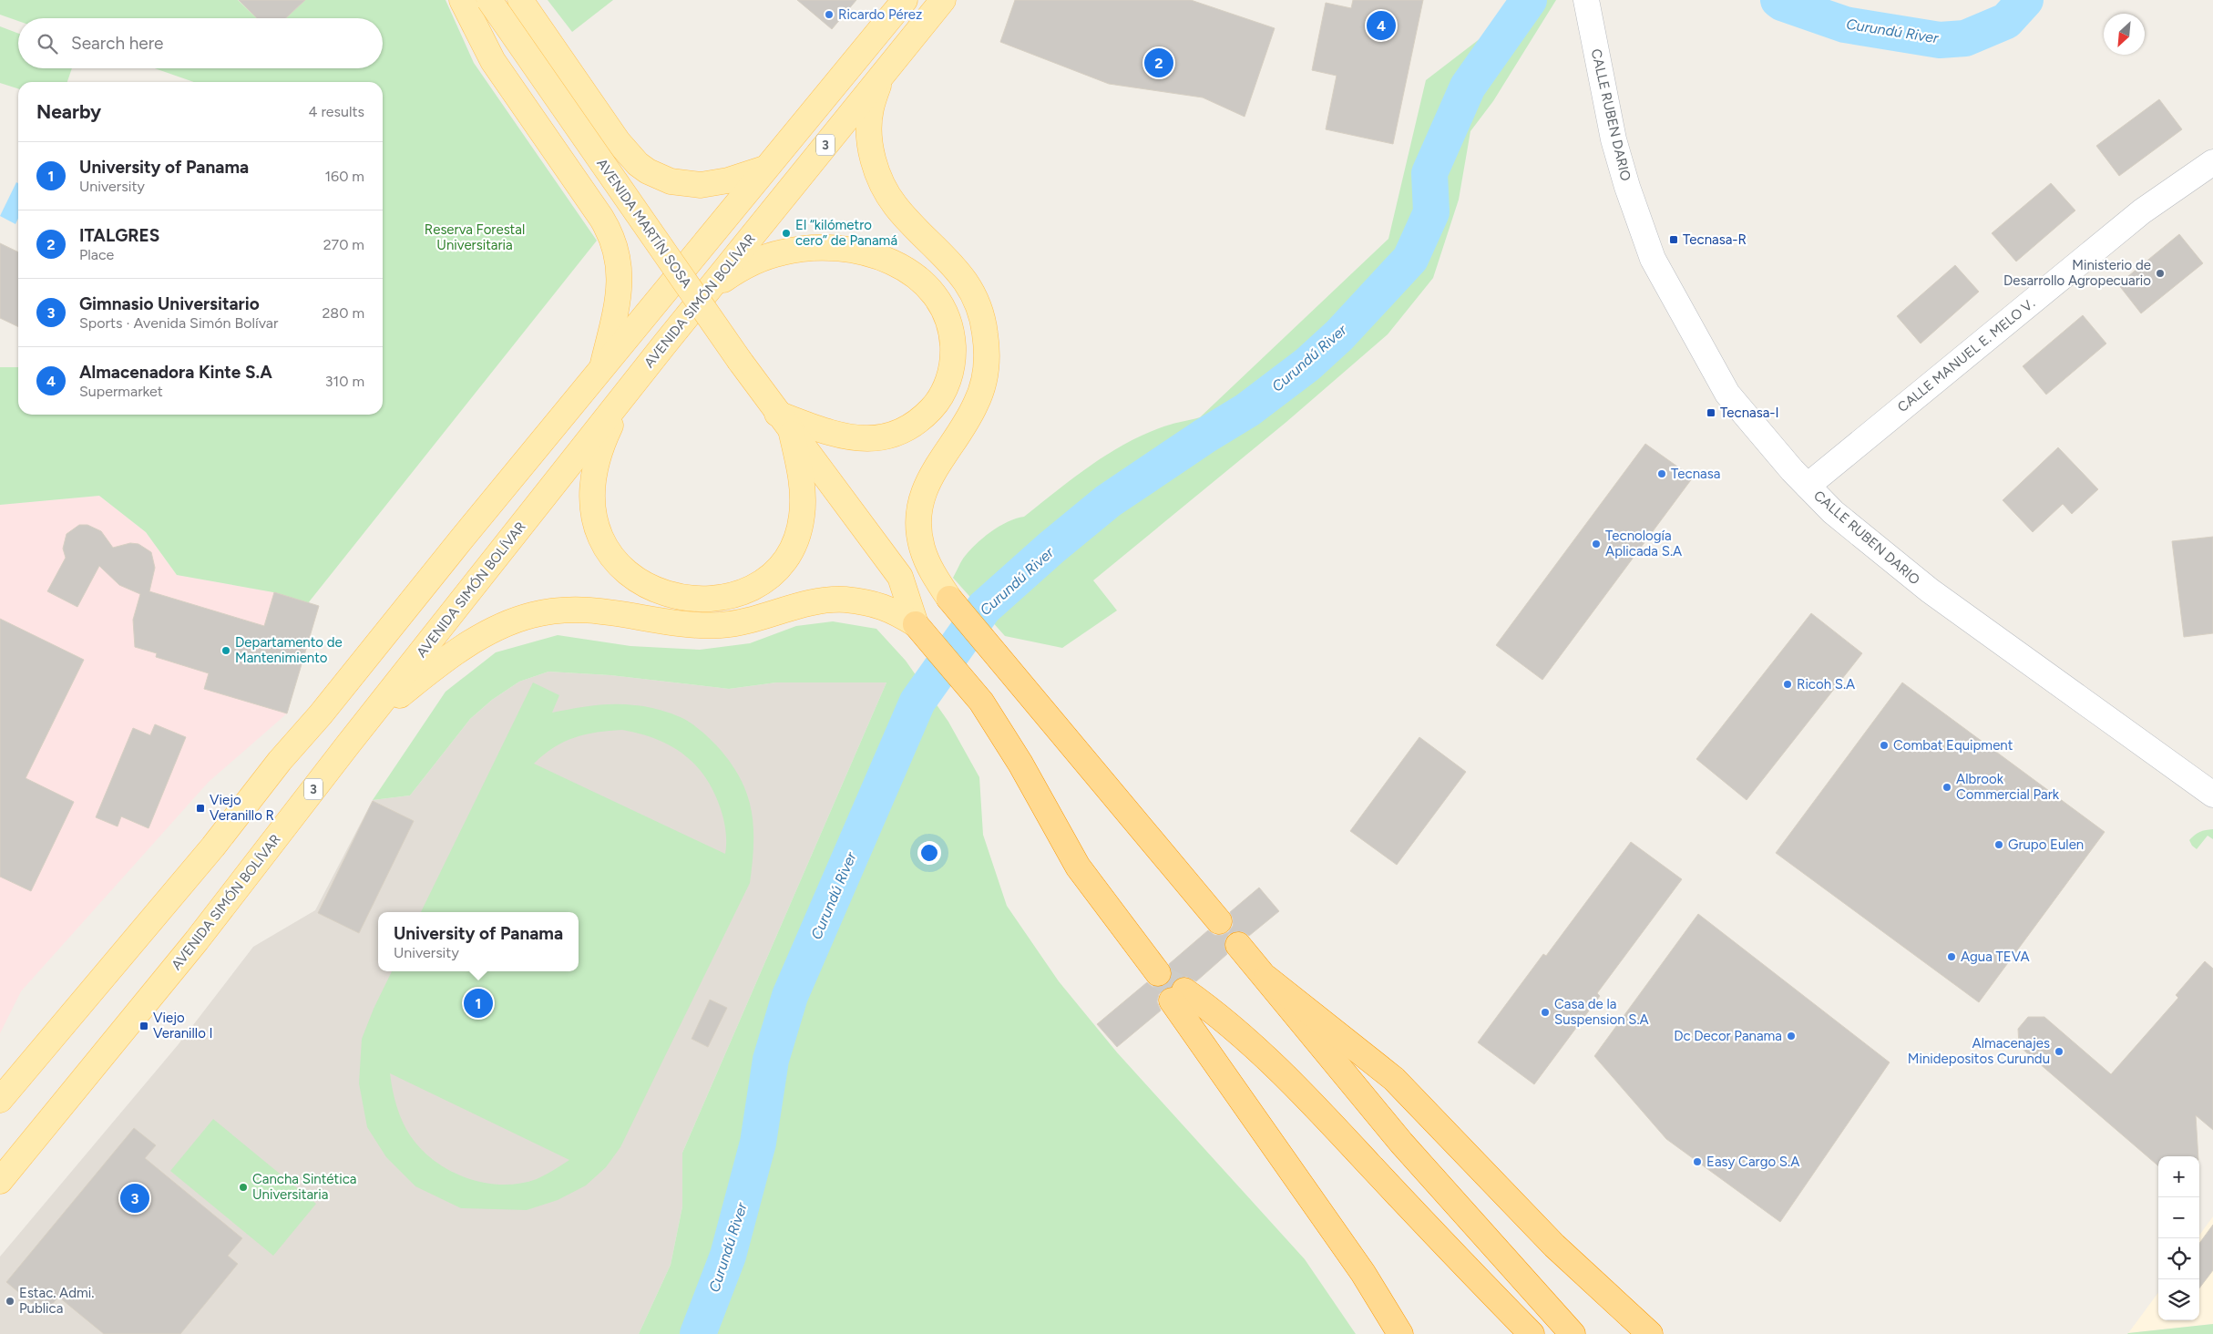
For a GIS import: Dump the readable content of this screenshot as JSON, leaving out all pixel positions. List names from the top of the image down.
{
  "streets": {
    "main road": ["3", "AVENIDA MARTÍN SOSA", "AVENIDA SIMÓN BOLÍVAR"],
    "street": ["CALLE RUBEN DARIO", "CALLE MANUEL E. MELO V."]
  },
  "crossings": [
    ["CALLE RUBEN DARIO", "CALLE MANUEL E. MELO V."]
  ],
  "water": ["Curundú River"],
  "parks": ["Reserva Forestal Universitaria"],
  "places": {
    "other": [
      "Ricardo Pérez",
      "El “kilómetro cero” de Panamá",
      "Ministerio de Desarrollo Agropecuario",
      "Tecnasa",
      "Tecnología Aplicada S.A",
      "Departamento de Mantenimiento",
      "Ricoh S.A",
      "Combat Equipment",
      "Albrook Commercial Park",
      "Grupo Eulen",
      "Agua TEVA",
      "Casa de la Suspension S.A",
      "Dc Decor Panama",
      "Almacenajes Minidepositos Curundu",
      "Easy Cargo S.A",
      "Cancha Sintética Universitaria",
      "Estac. Admi. Publica"
    ],
    "transit": [
      "Tecnasa-R",
      "Tecnasa-I",
      "Viejo Veranillo R",
      "Viejo Veranillo I"
    ]
  },
  "north": "bottom left",
  "page": {
    "pins": [
      "4",
      "2",
      "1",
      "3"
    ],
    "search": "Search here",
    "heading": ["Nearby", "4 results"],
    "list": [
      {
        "mark": "1",
        "name": "University of Panama",
        "note": "University",
        "value": "160 m"
      },
      {
        "mark": "2",
        "name": "ITALGRES",
        "note": "Place",
        "value": "270 m"
      },
      {
        "mark": "3",
        "name": "Gimnasio Universitario",
        "note": "Sports · Avenida Simón Bolívar",
        "value": "280 m"
      },
      {
        "mark": "4",
        "name": "Almacenadora Kinte S.A",
        "note": "Supermarket",
        "value": "310 m"
      }
    ],
    "popup": ["University of Panama", "University"],
    "map_buttons": ["+", "−"]
  }
}
